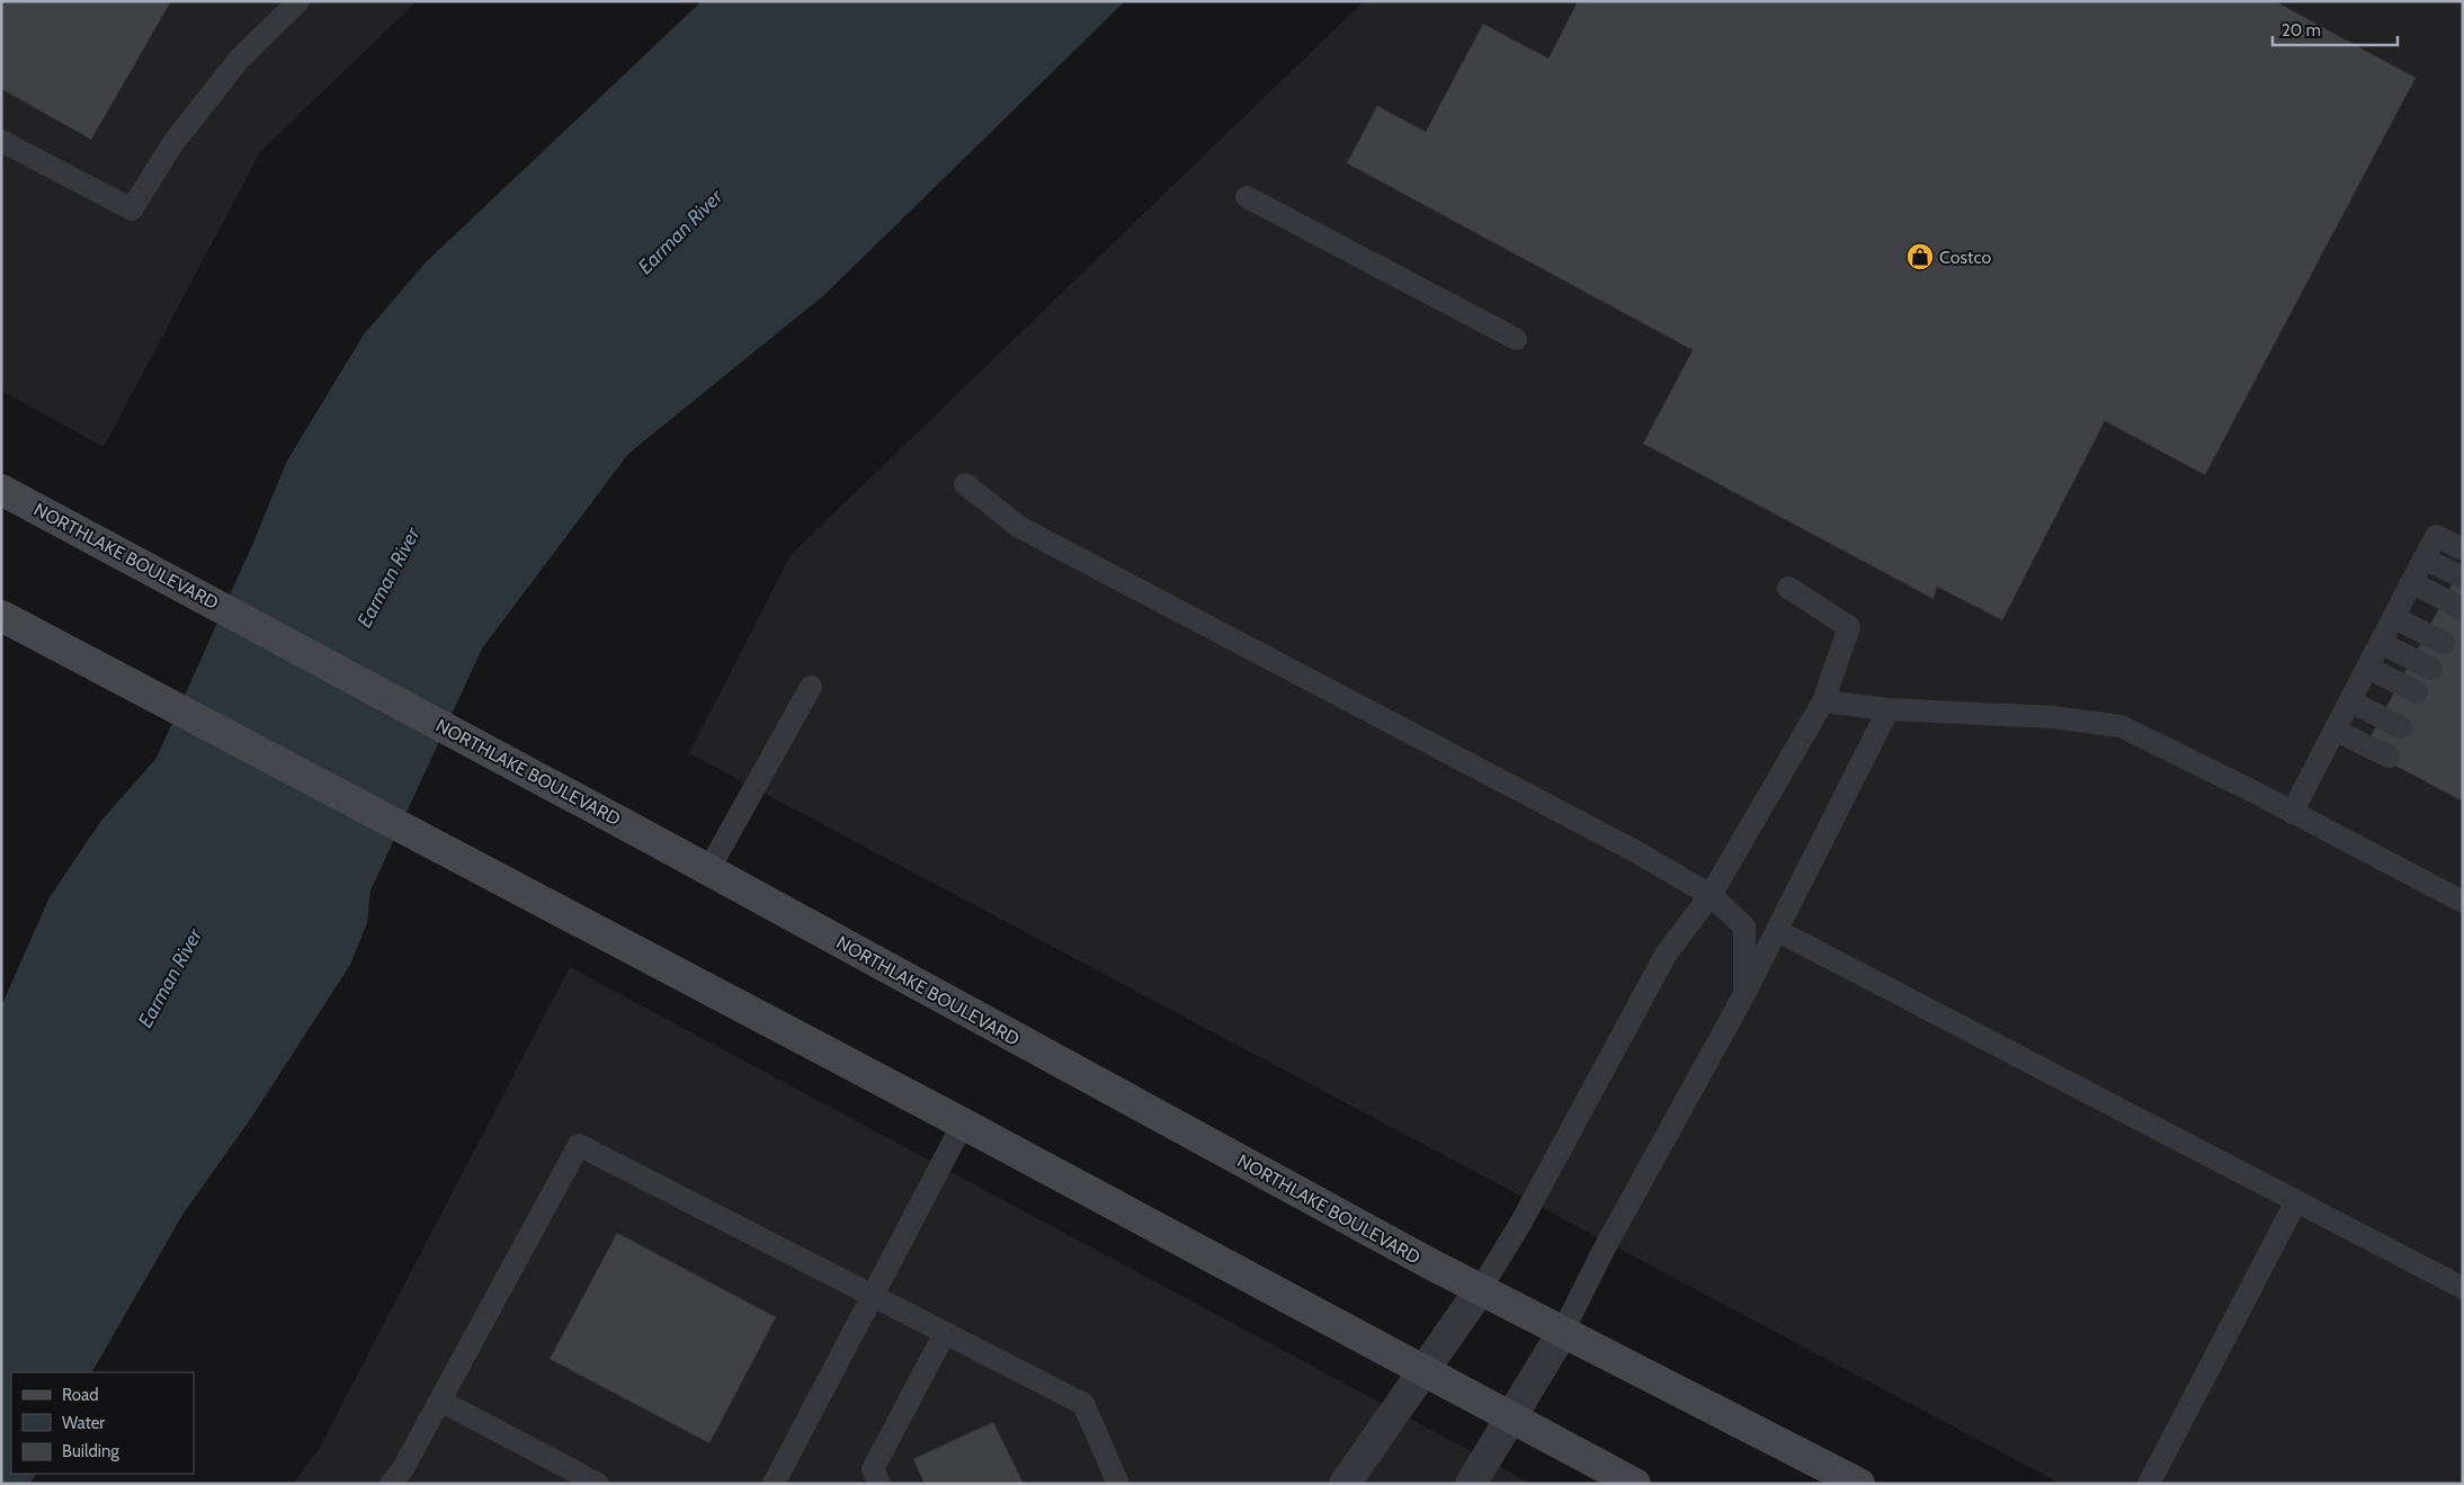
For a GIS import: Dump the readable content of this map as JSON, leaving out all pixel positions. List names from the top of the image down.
{
  "streets": {
    "main road": ["NORTHLAKE BOULEVARD"]
  },
  "water": ["Earman River"],
  "places": {
    "shop": ["Costco"]
  },
  "legend": ["Road", "Water", "Building"],
  "scale_bar": "20 m"
}
